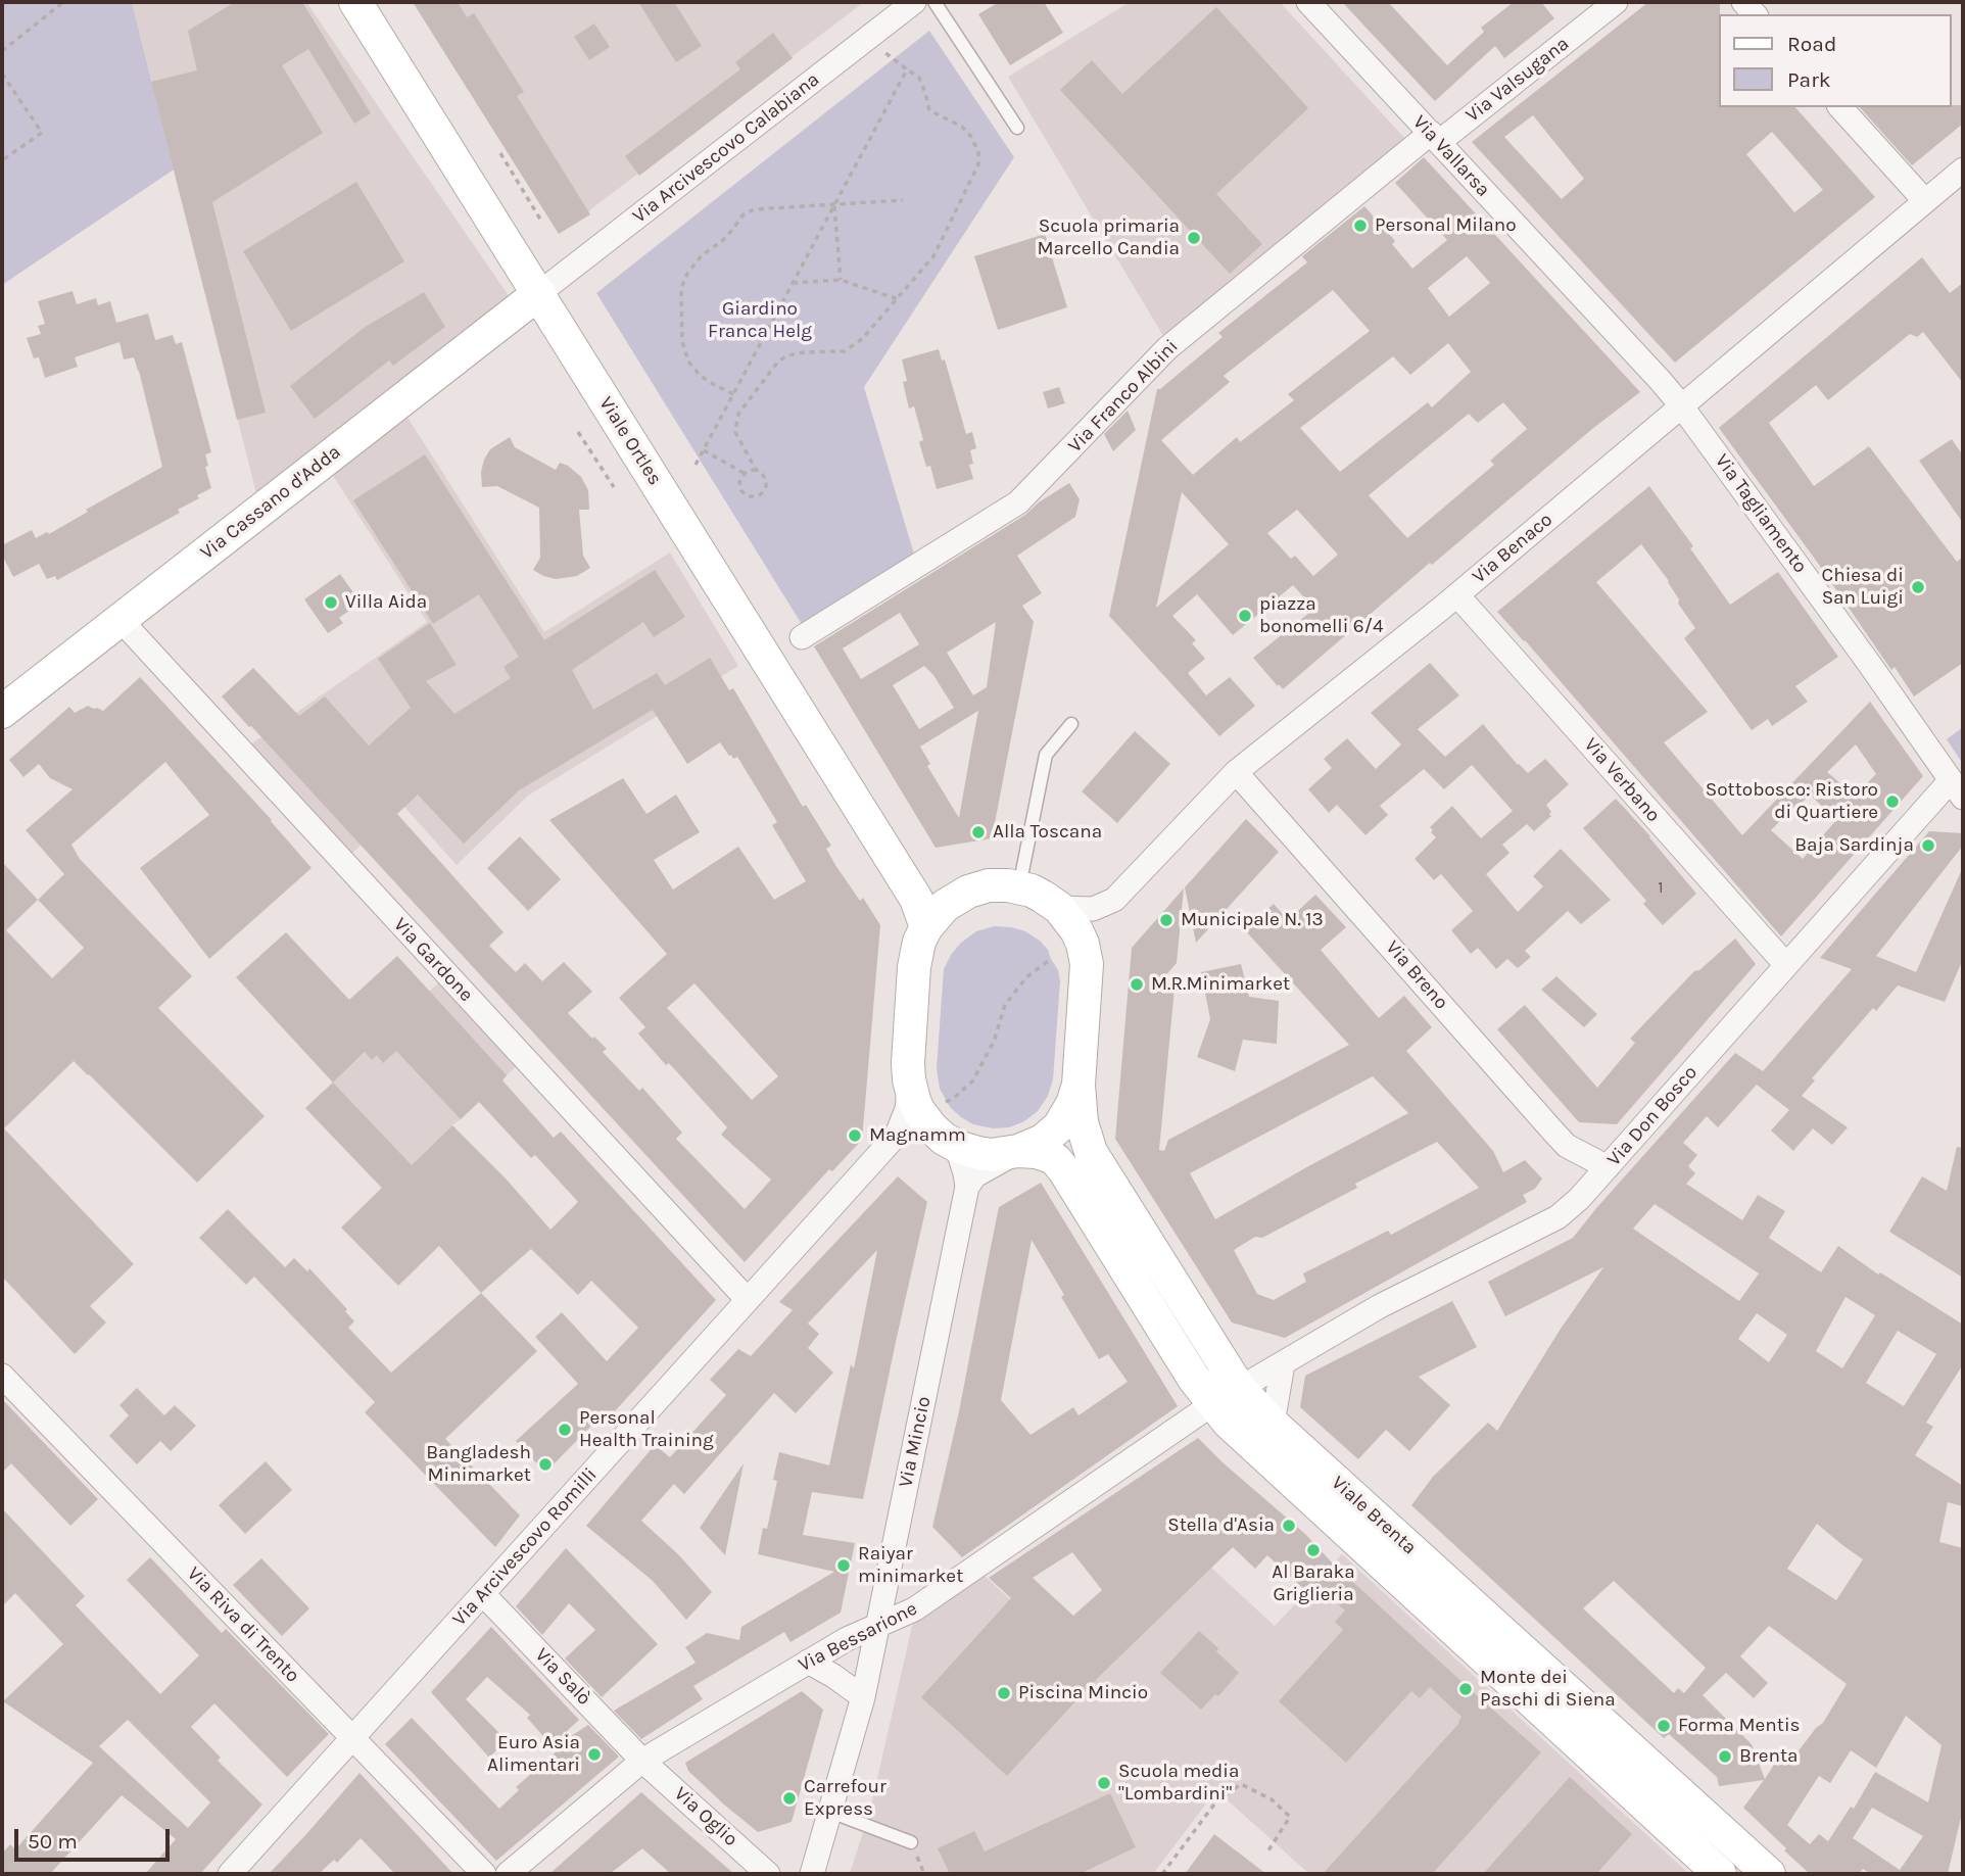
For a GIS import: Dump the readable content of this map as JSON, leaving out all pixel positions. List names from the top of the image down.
{
  "streets": {
    "street": [
      "Via Valsugana",
      "Via Arcivescovo Calabiana",
      "Via Vallarsa",
      "Via Franco Albini",
      "Viale Ortles",
      "Via Cassano d'Adda",
      "Via Tagliamento",
      "Via Benaco",
      "Via Verbano",
      "Via Gardone",
      "Via Breno",
      "Via Don Bosco",
      "Via Mincio",
      "Viale Brenta",
      "Via Arcivescovo Romilli",
      "Via Riva di Trento",
      "Via Bessarione",
      "Via Salò",
      "Via Oglio"
    ]
  },
  "crossings": [
    ["Via Valsugana", "Via Vallarsa"],
    ["Via Valsugana", "Via Franco Albini"],
    ["Via Arcivescovo Calabiana", "Viale Ortles"],
    ["Via Arcivescovo Calabiana", "Via Cassano d'Adda"],
    ["Via Vallarsa", "Via Franco Albini"],
    ["Via Vallarsa", "Via Tagliamento"],
    ["Via Vallarsa", "Via Benaco"],
    ["Viale Ortles", "Via Cassano d'Adda"],
    ["Viale Ortles", "Via Benaco"],
    ["Viale Ortles", "Via Mincio"],
    ["Viale Ortles", "Viale Brenta"],
    ["Viale Ortles", "Via Arcivescovo Romilli"],
    ["Via Cassano d'Adda", "Via Gardone"],
    ["Via Tagliamento", "Via Benaco"],
    ["Via Tagliamento", "Via Don Bosco"],
    ["Via Benaco", "Via Verbano"],
    ["Via Benaco", "Via Breno"],
    ["Via Benaco", "Via Mincio"],
    ["Via Benaco", "Viale Brenta"],
    ["Via Benaco", "Via Arcivescovo Romilli"],
    ["Via Verbano", "Via Don Bosco"],
    ["Via Gardone", "Via Arcivescovo Romilli"],
    ["Via Breno", "Via Don Bosco"],
    ["Via Don Bosco", "Viale Brenta"],
    ["Via Don Bosco", "Via Bessarione"],
    ["Via Mincio", "Viale Brenta"],
    ["Via Mincio", "Via Arcivescovo Romilli"],
    ["Via Mincio", "Via Bessarione"],
    ["Viale Brenta", "Via Arcivescovo Romilli"],
    ["Viale Brenta", "Via Bessarione"],
    ["Via Arcivescovo Romilli", "Via Riva di Trento"],
    ["Via Arcivescovo Romilli", "Via Salò"],
    ["Via Bessarione", "Via Salò"],
    ["Via Bessarione", "Via Oglio"],
    ["Via Salò", "Via Oglio"]
  ],
  "parks": ["Giardino Franca Helg"],
  "places": [
    "Personal Milano",
    "Scuola primaria Marcello Candia",
    "Chiesa di San Luigi",
    "Villa Aida",
    "piazza bonomelli 6/4",
    "Sottobosco: Ristoro di Quartiere",
    "Alla Toscana",
    "Baja Sardinja",
    "Municipale N. 13",
    "M.R.Minimarket",
    "Magnamm",
    "Personal Health Training",
    "Bangladesh Minimarket",
    "Stella d'Asia",
    "Al Baraka Griglieria",
    "Raiyar minimarket",
    "Monte dei Paschi di Siena",
    "Piscina Mincio",
    "Forma Mentis",
    "Euro Asia Alimentari",
    "Brenta",
    "Scuola media \"Lombardini\"",
    "Carrefour Express"
  ],
  "house_numbers": ["1"],
  "legend": ["Road", "Park"],
  "scale_bar": "50 m"
}
